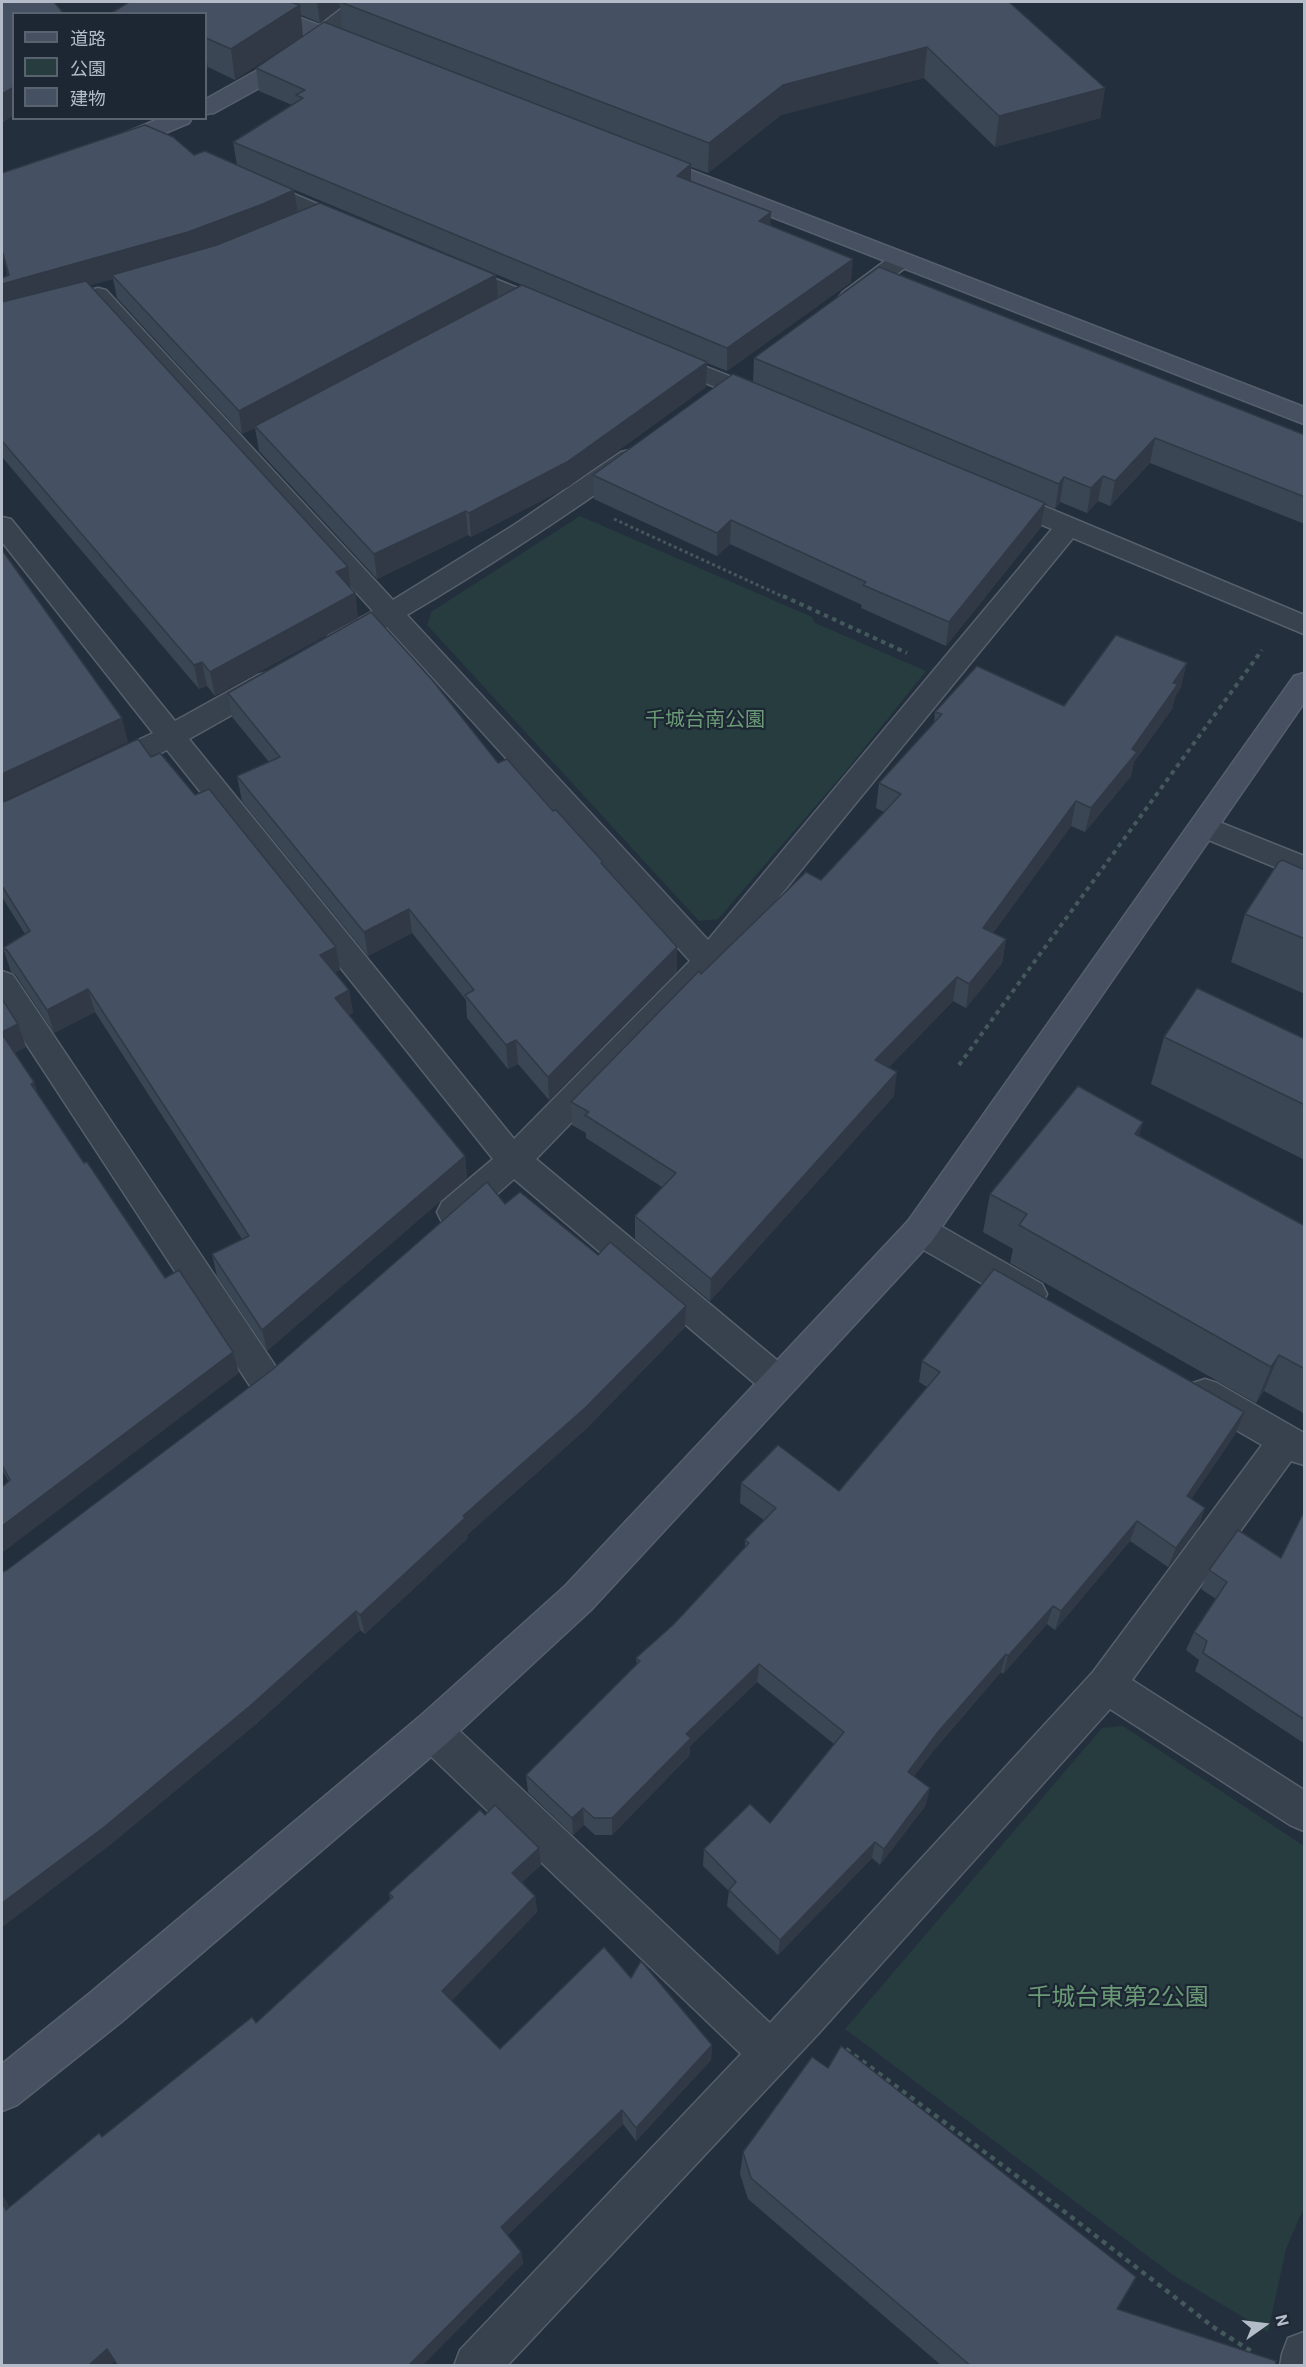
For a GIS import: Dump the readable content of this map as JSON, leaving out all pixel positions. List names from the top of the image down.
{
  "parks": ["千城台南公園", "千城台東第2公園"],
  "legend": ["道路", "公園", "建物"],
  "north": "right"
}
